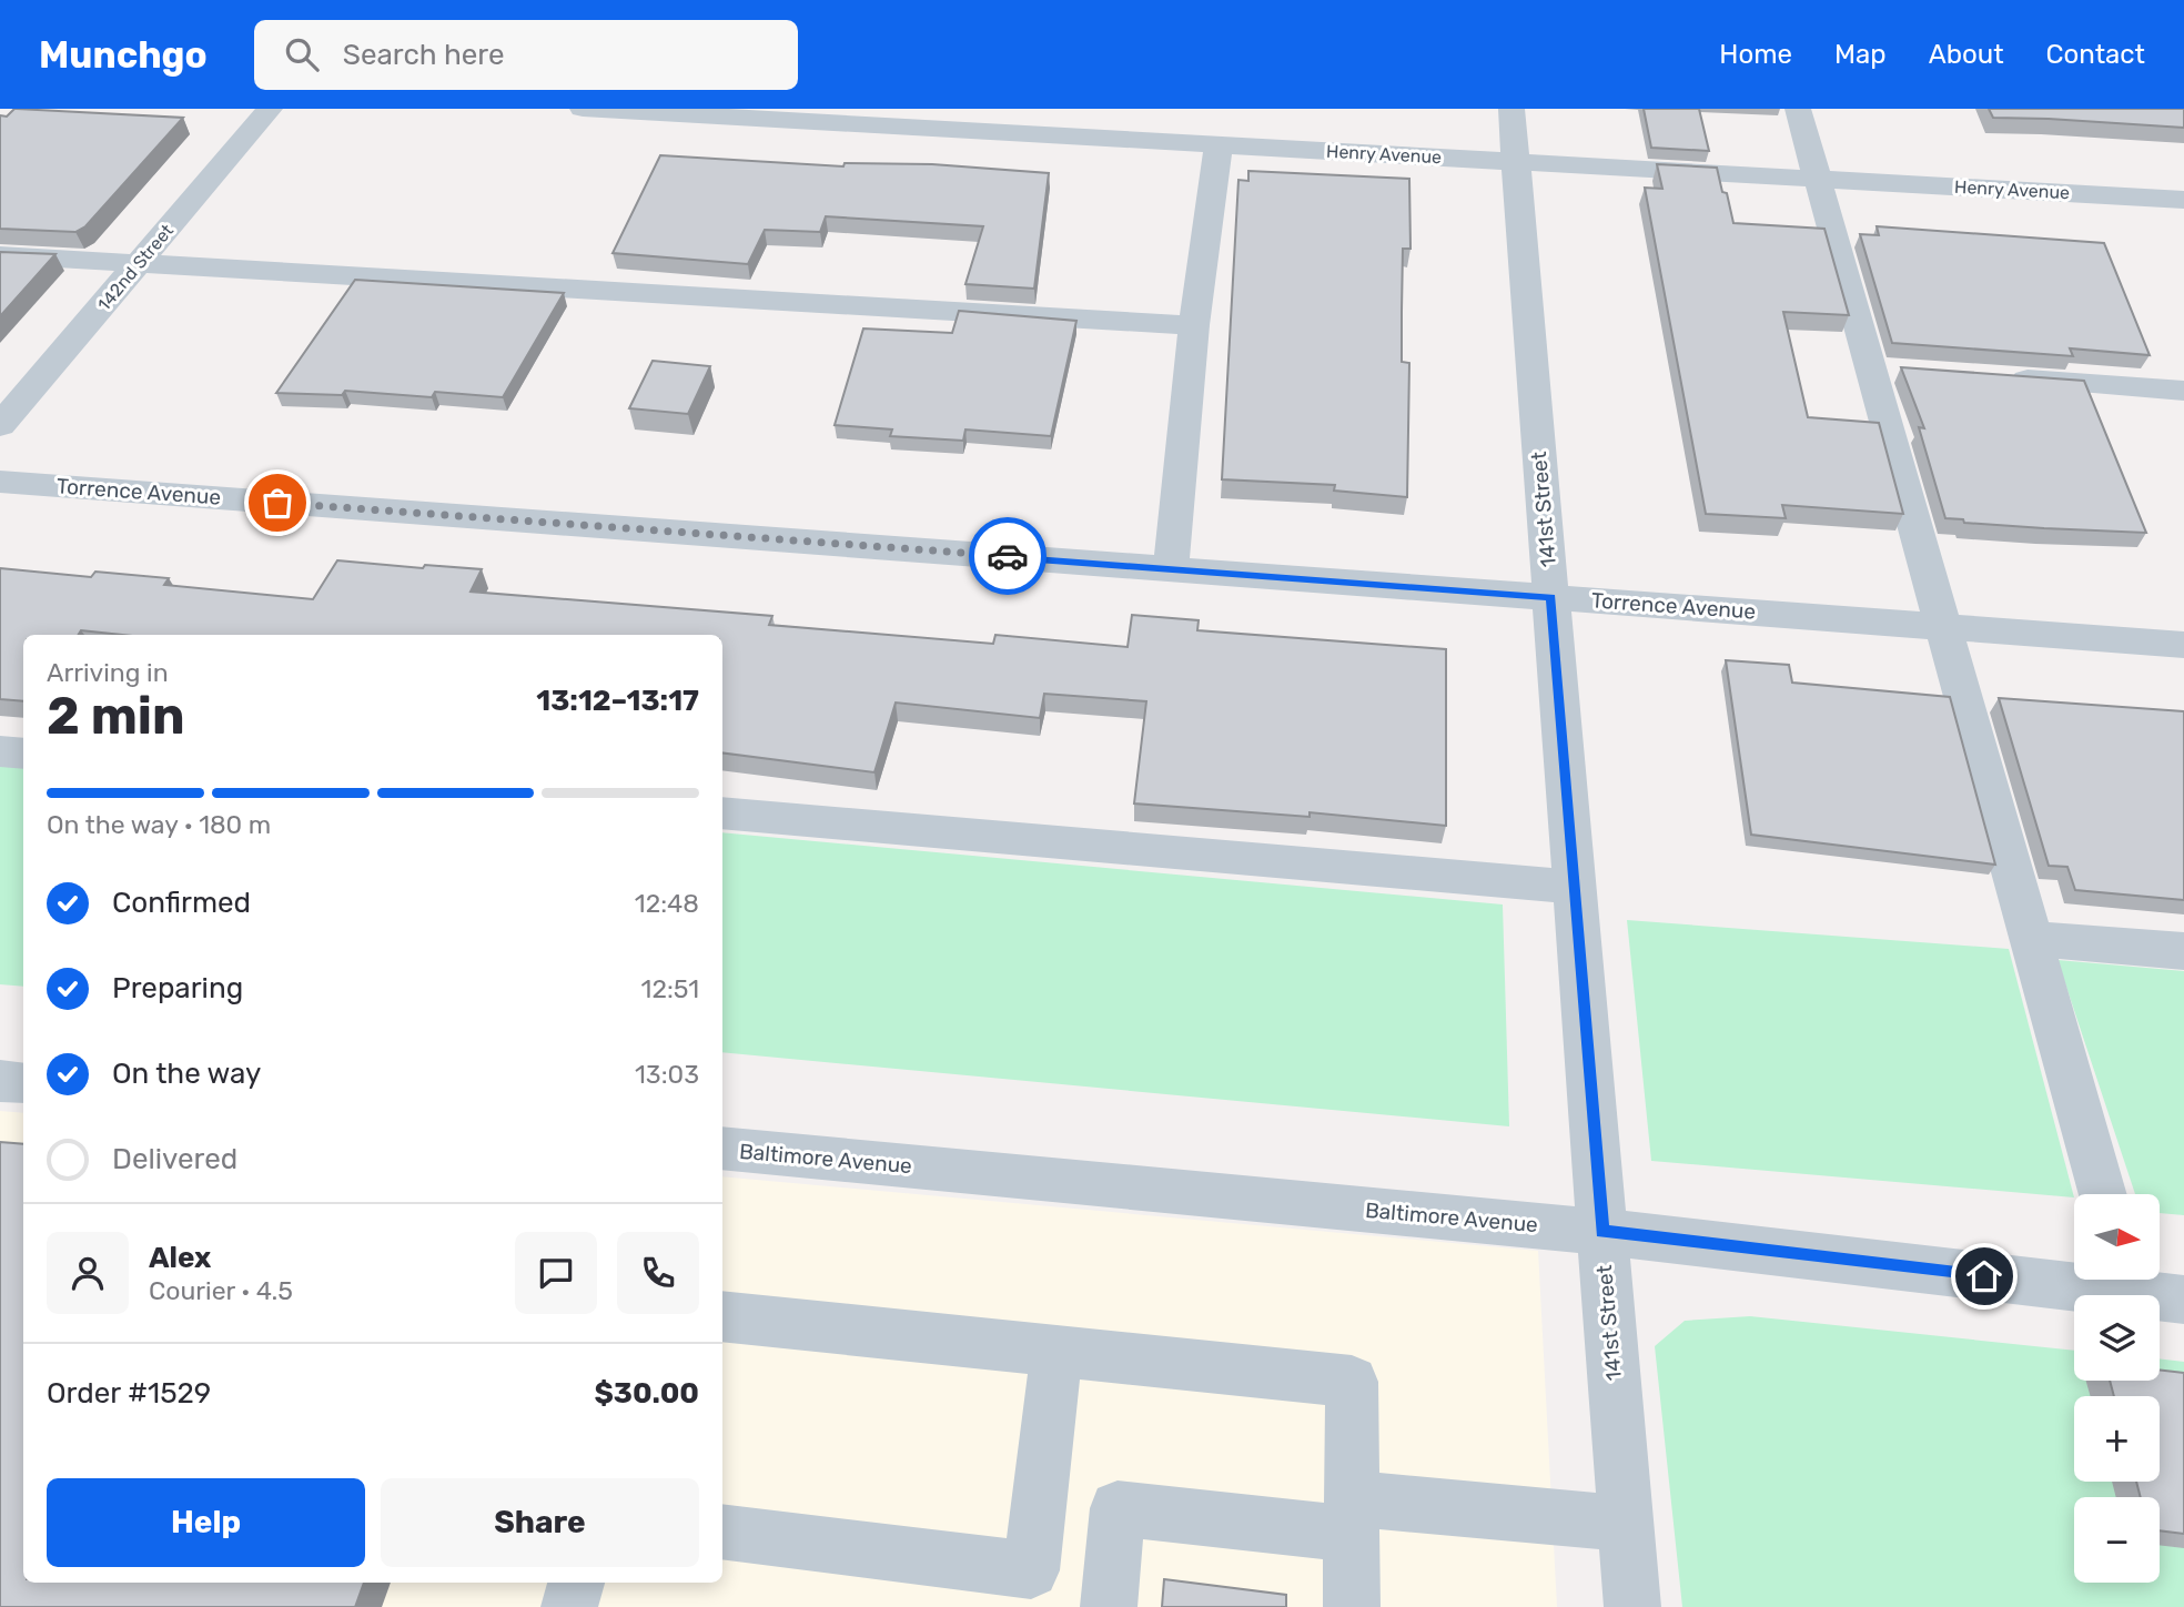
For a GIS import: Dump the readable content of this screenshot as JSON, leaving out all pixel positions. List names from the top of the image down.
{
  "streets": {
    "street": [
      "Henry Avenue",
      "142nd Street",
      "Torrence Avenue",
      "141st Street",
      "Baltimore Avenue"
    ]
  },
  "crossings": [
    ["Henry Avenue", "141st Street"],
    ["Torrence Avenue", "141st Street"],
    ["141st Street", "Baltimore Avenue"]
  ],
  "north": "right",
  "page": {
    "header": "Munchgo",
    "search": "Search here",
    "nav": [
      "Home",
      "Map",
      "About",
      "Contact"
    ],
    "heading": ["2 min", "Arriving in", "13:12–13:17"],
    "panel": [
      "Alex",
      "Courier · 4.5",
      "Order #1529",
      "$30.00"
    ],
    "bar": "On the way · 180 m",
    "list": [
      ["Confirmed", "12:48"],
      ["Preparing", "12:51"],
      ["On the way", "13:03"],
      "Delivered"
    ],
    "map_buttons": ["+", "−"],
    "buttons": ["Help", "Share"]
  }
}
